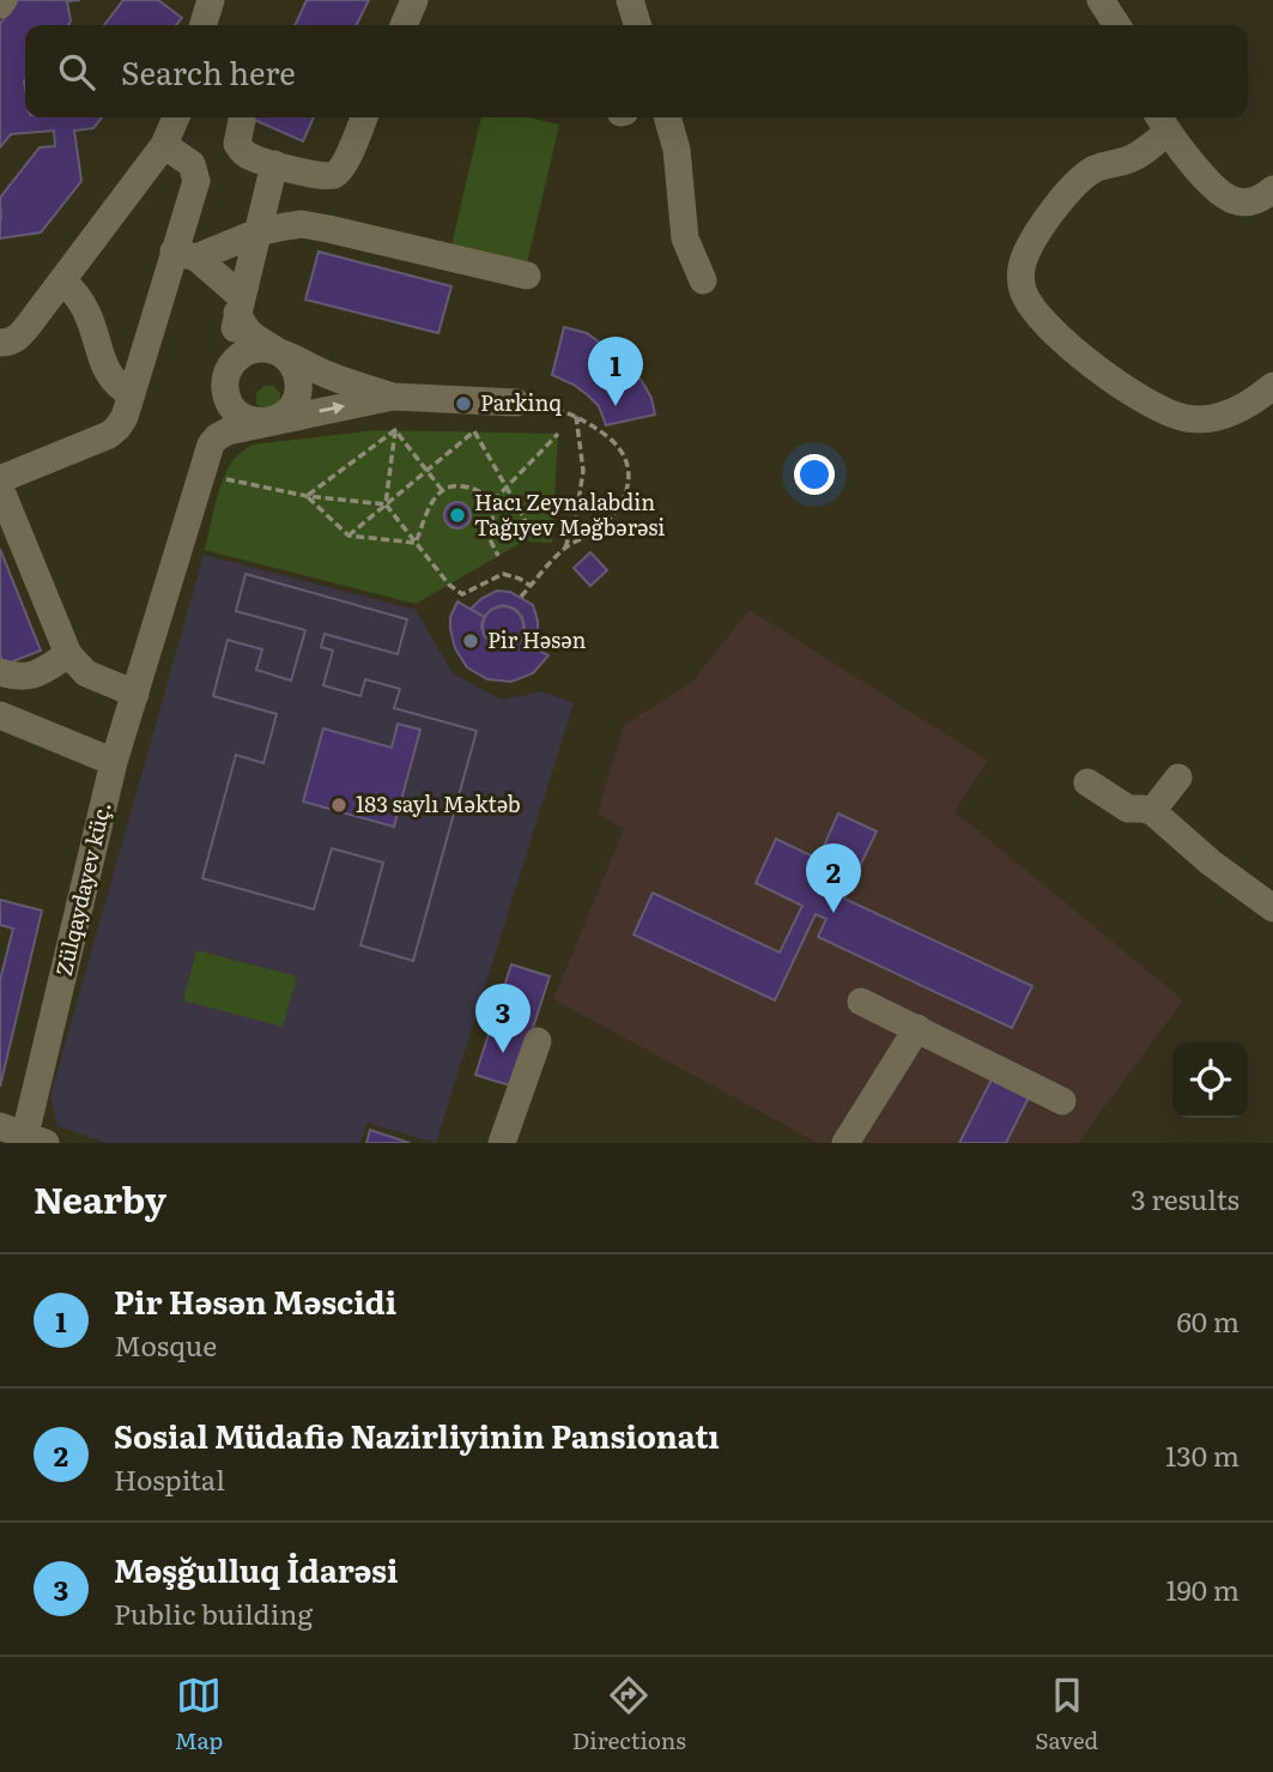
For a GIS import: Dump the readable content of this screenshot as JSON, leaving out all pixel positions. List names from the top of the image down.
{
  "streets": {
    "street": ["Zülqaydayev küç."]
  },
  "places": [
    "Parkinq",
    "Hacı Zeynalabdin Tağıyev Məğbərəsi",
    "Pir Həsən",
    "183 saylı Məktəb"
  ],
  "page": {
    "search": "Search here",
    "pins": ["1", "2", "3"],
    "heading": ["Nearby", "3 results"],
    "list": [
      {
        "mark": "1",
        "name": "Pir Həsən Məscidi",
        "note": "Mosque",
        "value": "60 m"
      },
      {
        "mark": "2",
        "name": "Sosial Müdafiə Nazirliyinin Pansionatı",
        "note": "Hospital",
        "value": "130 m"
      },
      {
        "mark": "3",
        "name": "Məşğulluq İdarəsi",
        "note": "Public building",
        "value": "190 m"
      }
    ],
    "nav": ["Map", "Directions", "Saved"]
  }
}
